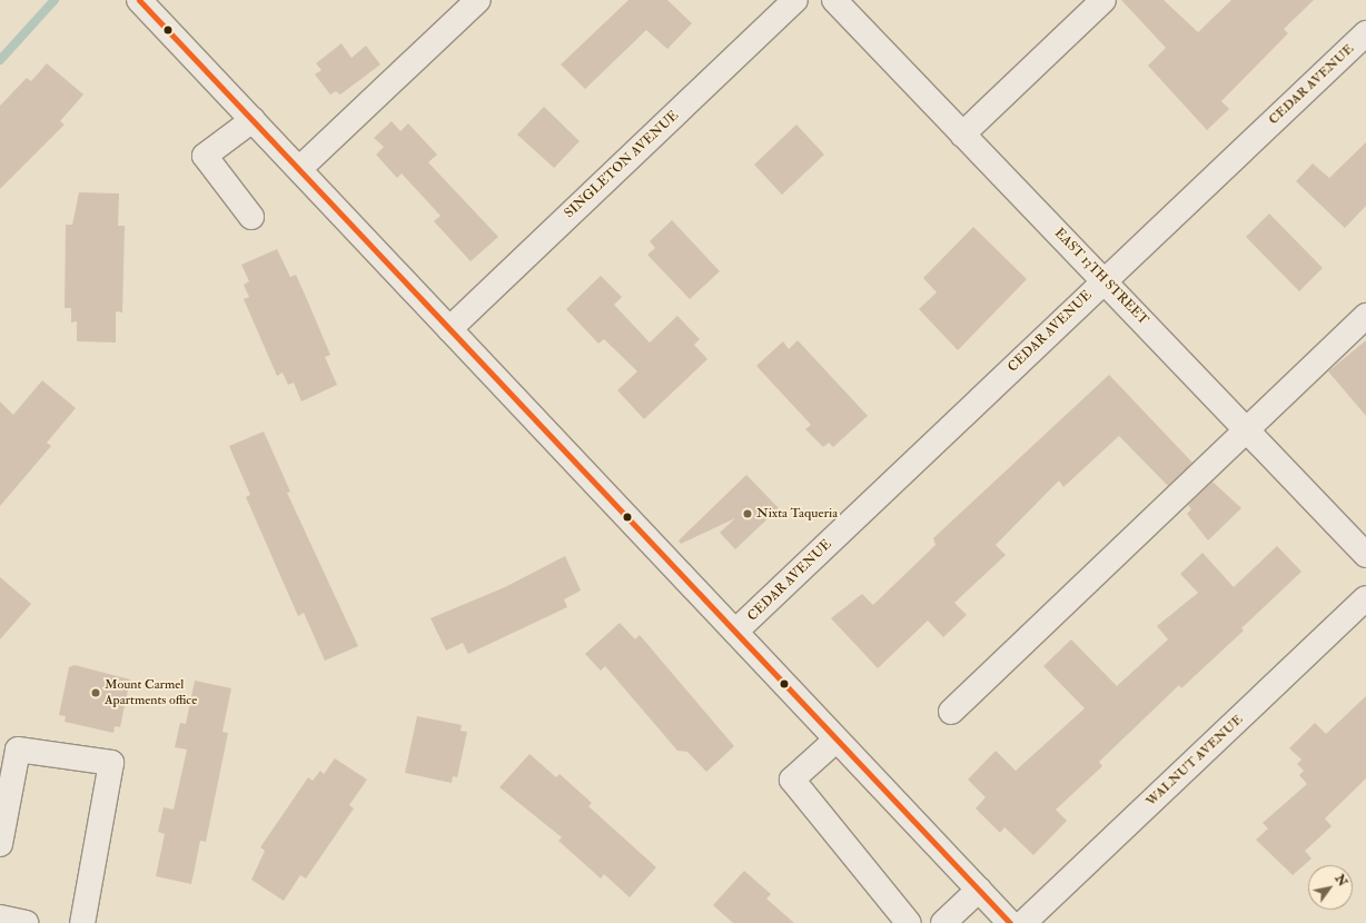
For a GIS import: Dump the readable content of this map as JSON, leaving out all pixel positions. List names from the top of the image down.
{
  "streets": {
    "street": [
      "CEDAR AVENUE",
      "SINGLETON AVENUE",
      "EAST 13TH STREET",
      "WALNUT AVENUE"
    ]
  },
  "crossings": [
    ["CEDAR AVENUE", "EAST 13TH STREET"]
  ],
  "places": ["Nixta Taqueria", "Mount Carmel Apartments office"],
  "north": "top right"
}
